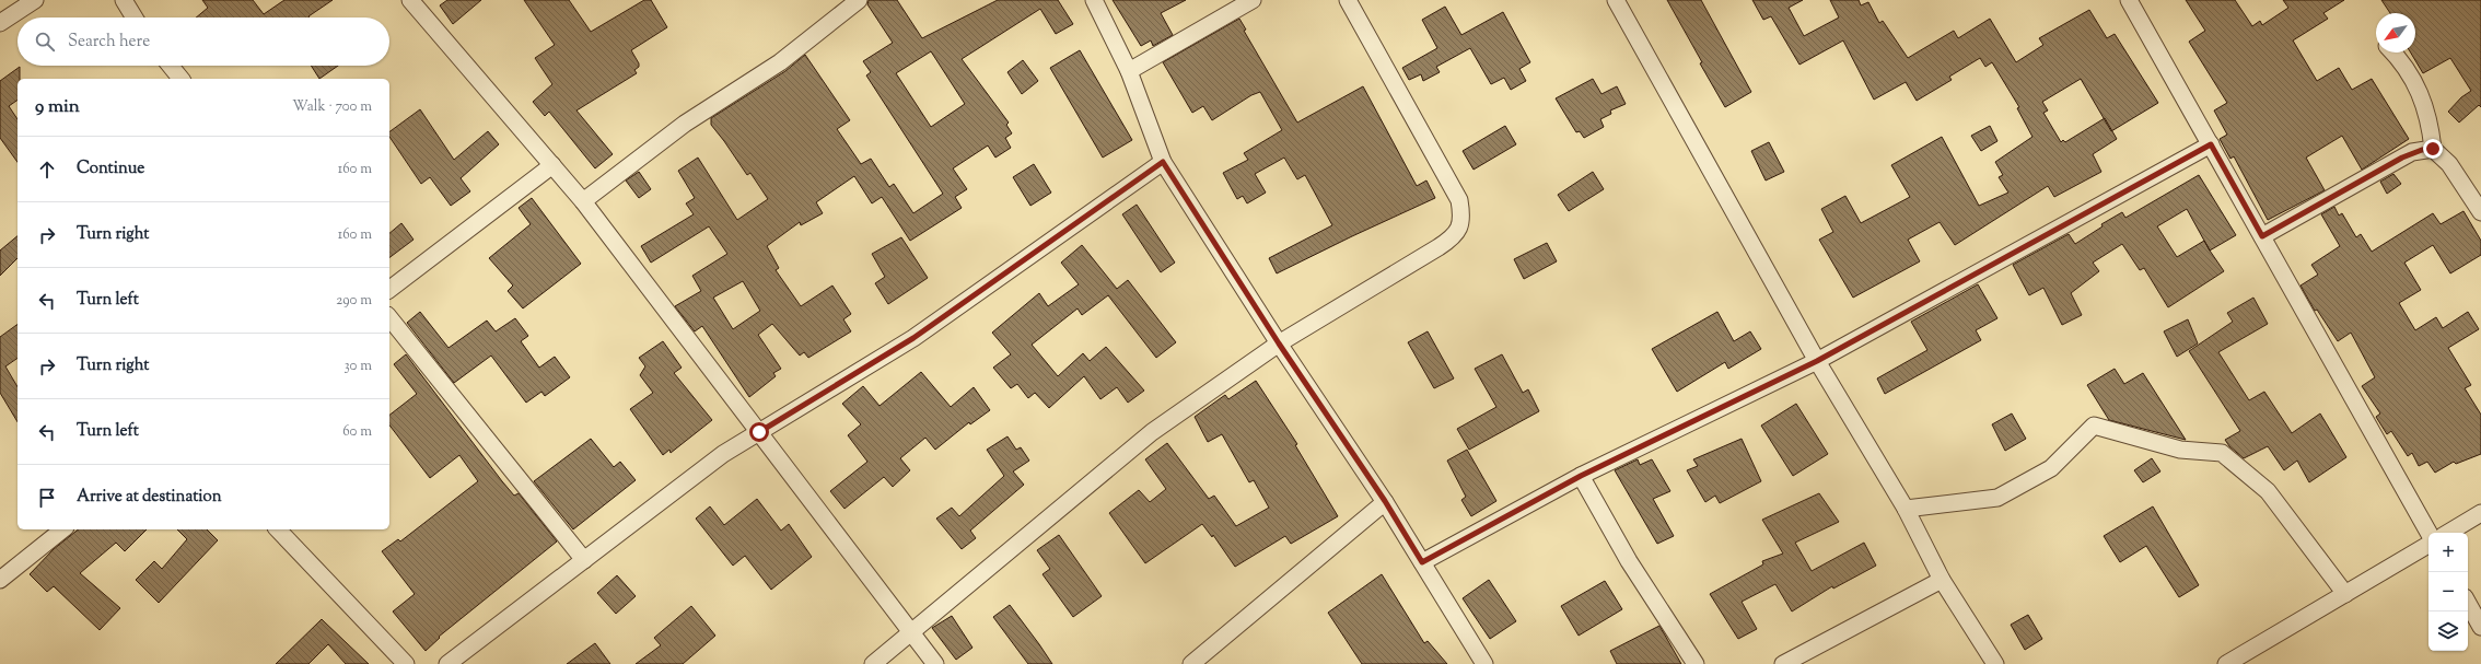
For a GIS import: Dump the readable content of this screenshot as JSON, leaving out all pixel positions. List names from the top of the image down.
{
  "north": "bottom left",
  "page": {
    "search": "Search here",
    "heading": ["9 min", "Walk · 700 m"],
    "list": [
      ["Continue", "160 m"],
      ["Turn right", "160 m"],
      ["Turn left", "290 m"],
      ["Turn right", "30 m"],
      ["Turn left", "60 m"],
      "Arrive at destination"
    ],
    "map_buttons": ["+", "−"]
  }
}
